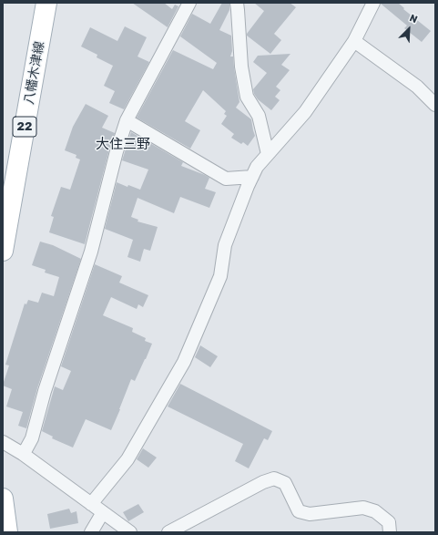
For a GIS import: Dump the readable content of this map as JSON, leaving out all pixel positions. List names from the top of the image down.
{
  "streets": {
    "main road": ["八幡木津線", "22"]
  },
  "districts": ["大住三野"],
  "north": "top right"
}
